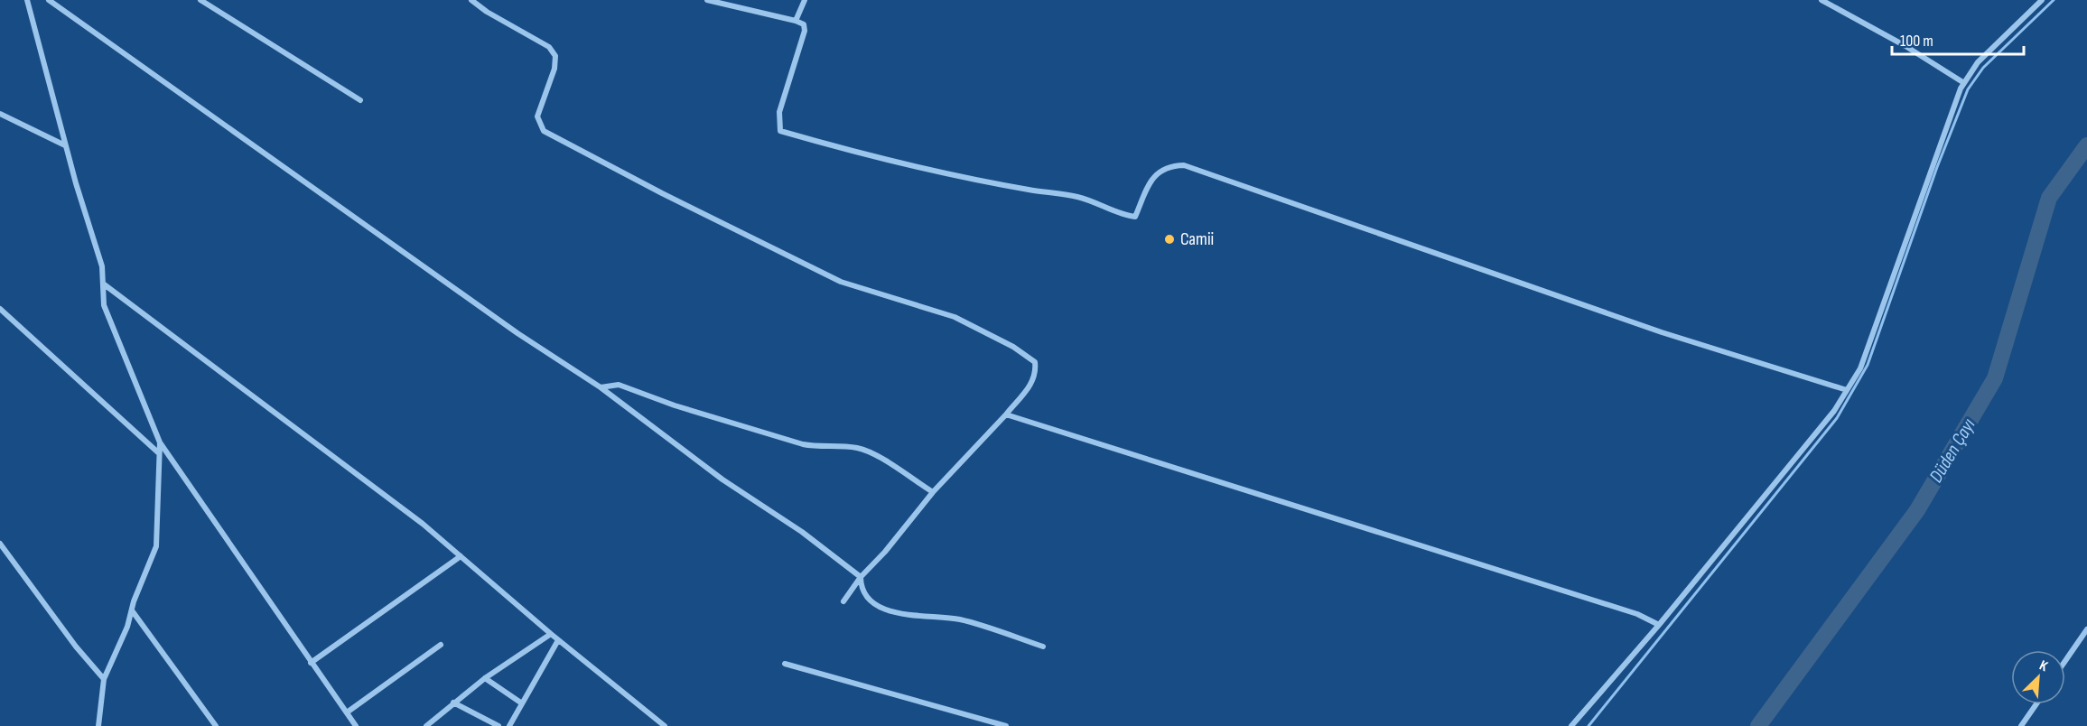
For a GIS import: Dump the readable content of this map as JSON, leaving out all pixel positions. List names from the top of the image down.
{
  "water": ["Düden Çayı"],
  "places": ["Camii"],
  "scale_bar": "100 m",
  "north": "top right"
}
